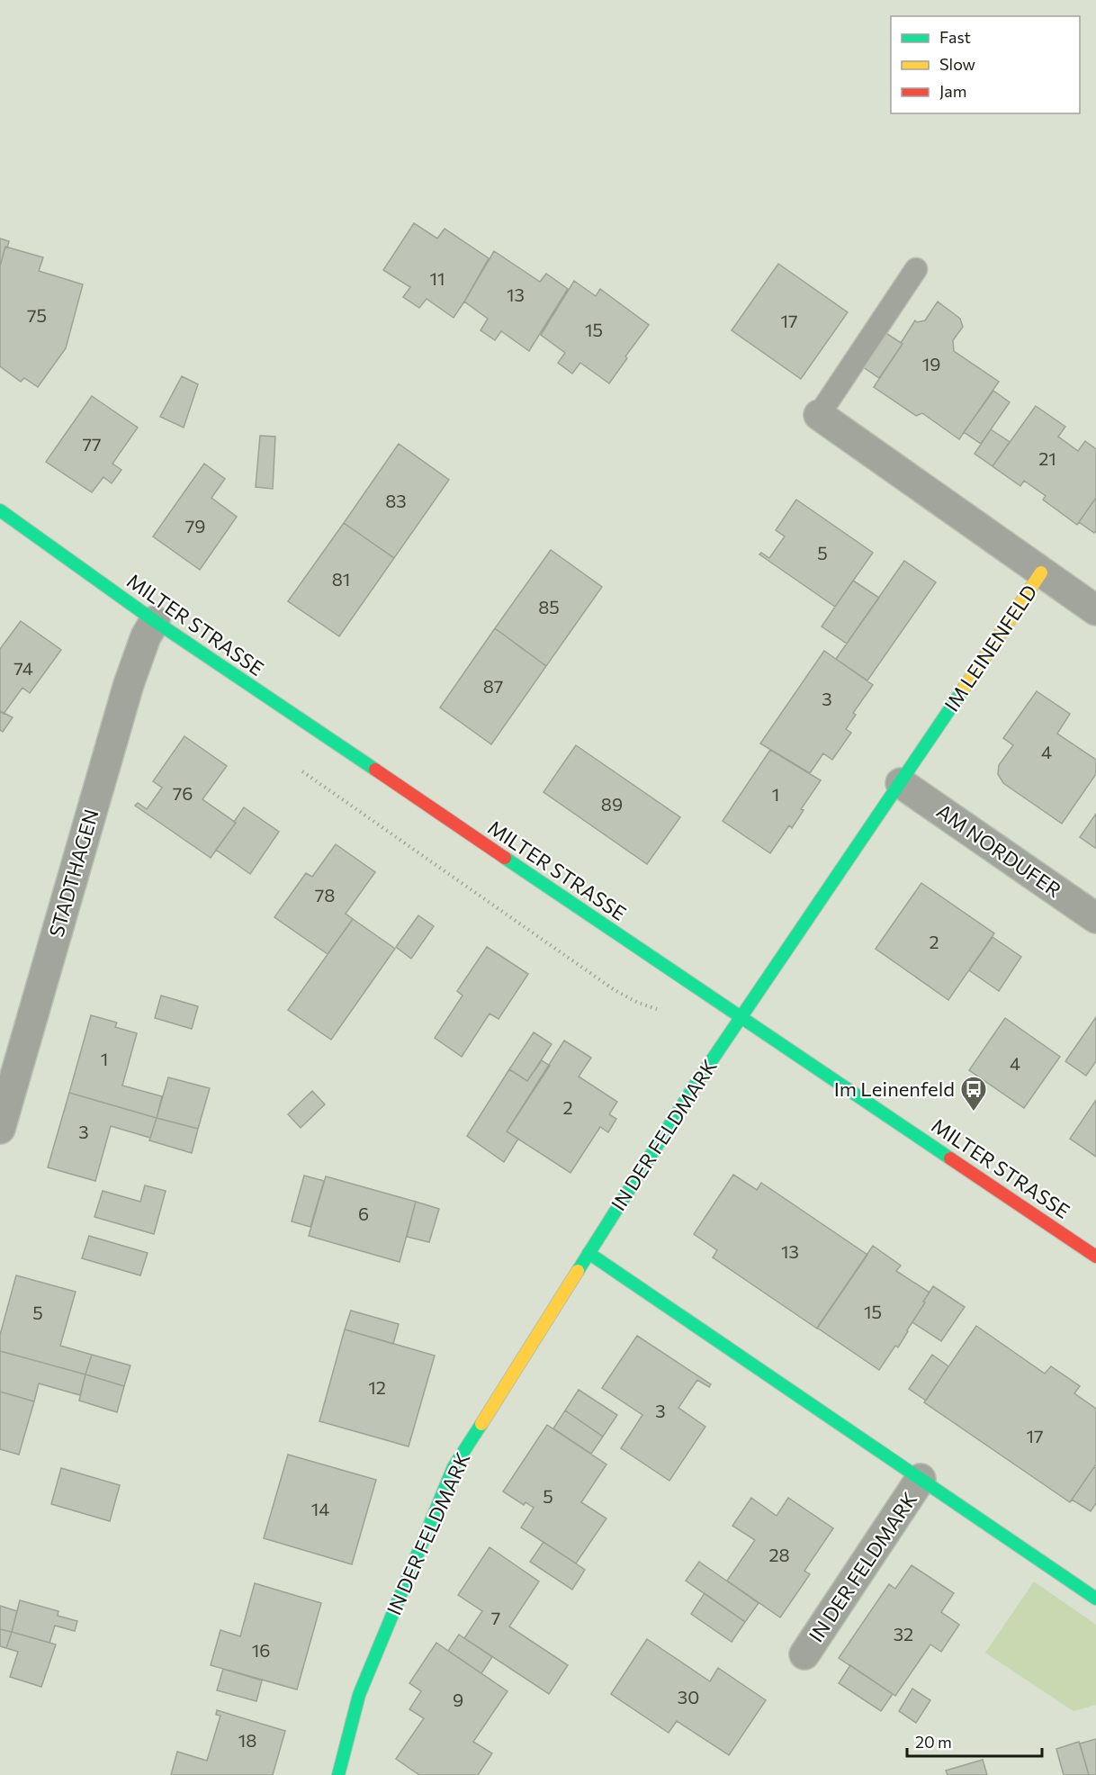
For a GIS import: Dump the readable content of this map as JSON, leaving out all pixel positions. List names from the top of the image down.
{
  "streets": {
    "street": [
      "MILTER STRASSE",
      "IM LEINENFELD",
      "AM NORDUFER",
      "STADTHAGEN",
      "IN DER FELDMARK"
    ]
  },
  "crossings": [
    ["MILTER STRASSE", "IM LEINENFELD"],
    ["MILTER STRASSE", "STADTHAGEN"],
    ["MILTER STRASSE", "IN DER FELDMARK"],
    ["IM LEINENFELD", "AM NORDUFER"],
    ["IM LEINENFELD", "IN DER FELDMARK"]
  ],
  "places": {
    "bus stop": ["Im Leinenfeld"]
  },
  "house_numbers": [
    "11",
    "13",
    "75",
    "17",
    "15",
    "19",
    "77",
    "21",
    "83",
    "79",
    "5",
    "81",
    "85",
    "74",
    "87",
    "3",
    "4",
    "76",
    "1",
    "89",
    "78",
    "2",
    "1",
    "4",
    "2",
    "3",
    "6",
    "13",
    "15",
    "5",
    "12",
    "3",
    "17",
    "5",
    "14",
    "28",
    "7",
    "32",
    "16",
    "30",
    "9",
    "18"
  ],
  "legend": ["Fast", "Slow", "Jam"],
  "scale_bar": "20 m"
}
